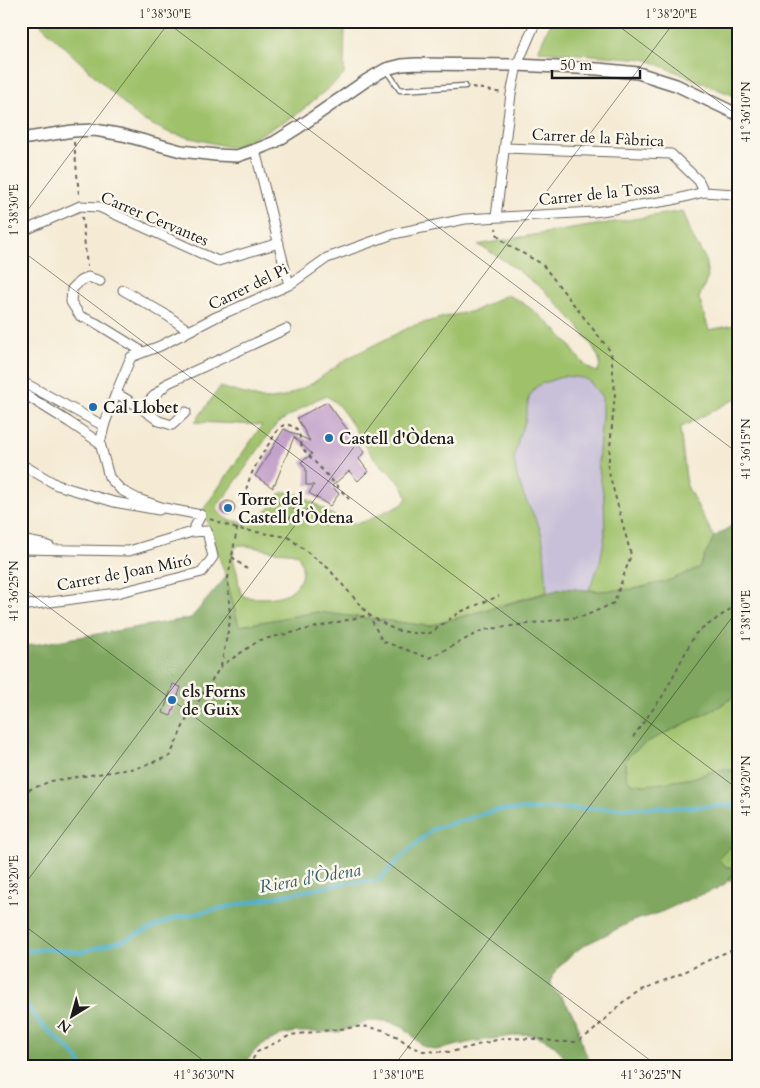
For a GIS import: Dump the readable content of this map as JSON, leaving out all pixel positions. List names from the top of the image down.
{
  "streets": {
    "street": [
      "Carrer de la Fàbrica",
      "Carrer de la Tossa",
      "Carrer Cervantes",
      "Carrer del Pi",
      "Carrer de Joan Miró"
    ]
  },
  "crossings": [
    ["Carrer de la Fàbrica", "Carrer de la Tossa"],
    ["Carrer de la Tossa", "Carrer del Pi"]
  ],
  "water": ["Riera d'Òdena"],
  "places": [
    "Cal Llobet",
    "Castell d'Òdena",
    "Torre del Castell d'Òdena",
    "els Forns de Guix"
  ],
  "scale_bar": "50 m",
  "north": "bottom left",
  "coordinates": [
    "1°38'30\"E",
    "1°38'20\"E",
    "41°36'10\"N",
    "41°36'15\"N",
    "41°36'25\"N",
    "1°38'10\"E",
    "41°36'20\"N",
    "41°36'30\"N"
  ]
}
